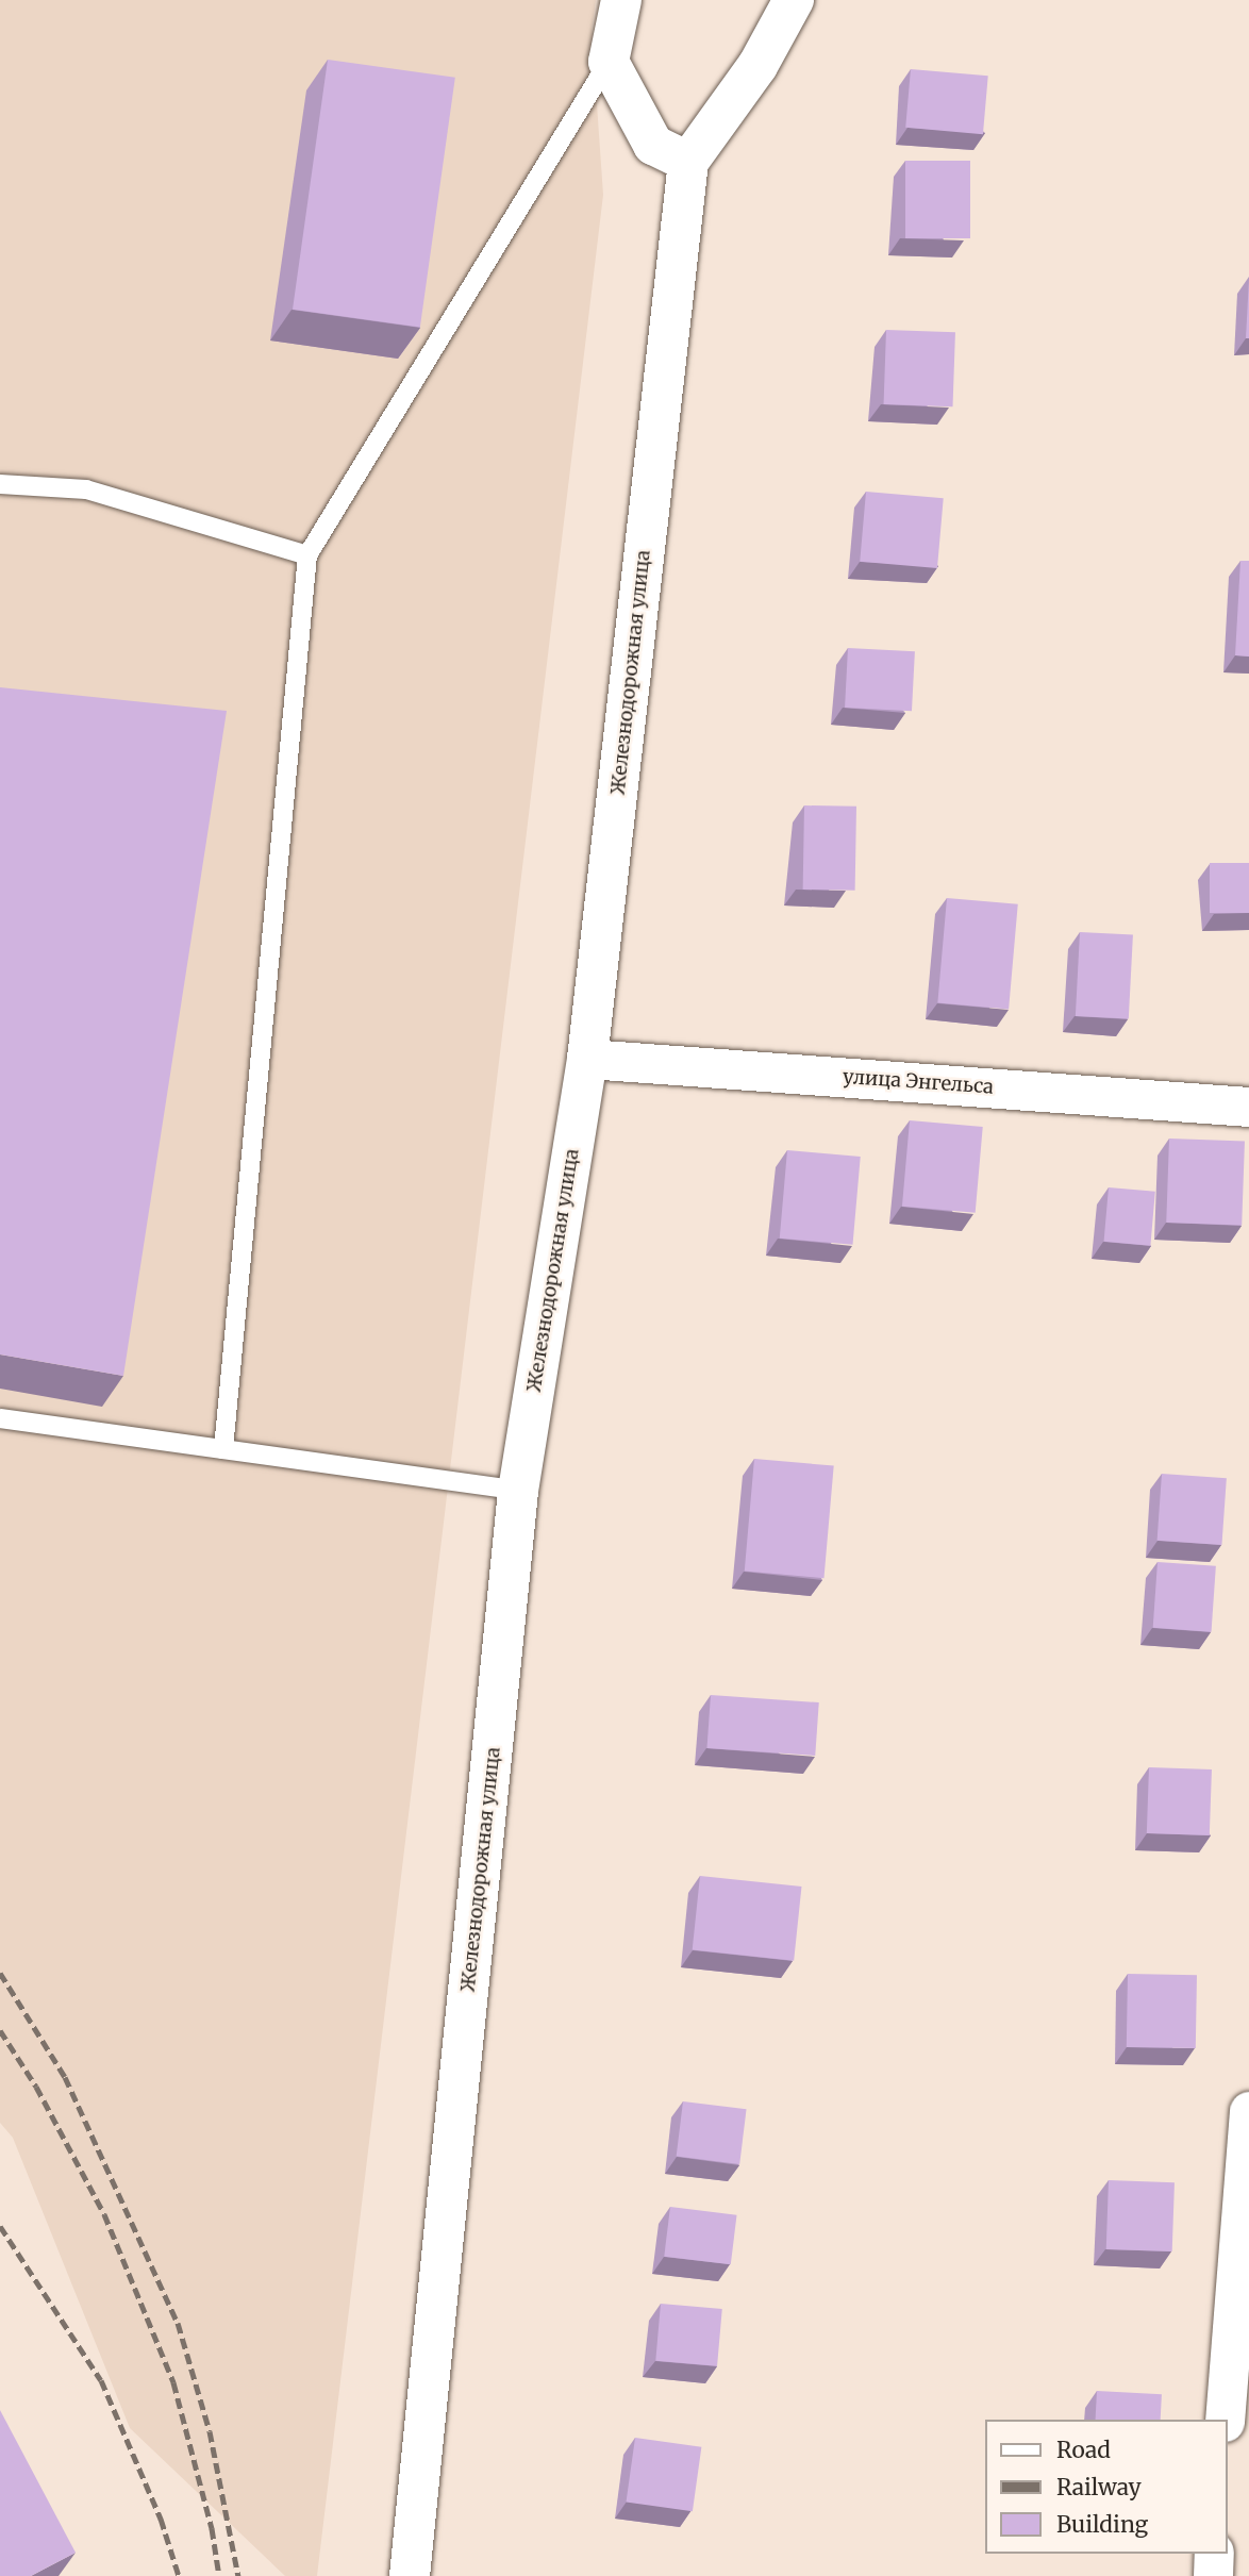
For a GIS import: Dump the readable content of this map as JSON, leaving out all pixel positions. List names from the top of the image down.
{
  "streets": {
    "main road": ["Железнодорожная улица"],
    "street": ["улица Энгельса"]
  },
  "crossings": [
    ["Железнодорожная улица", "улица Энгельса"]
  ],
  "legend": ["Road", "Railway", "Building"]
}
